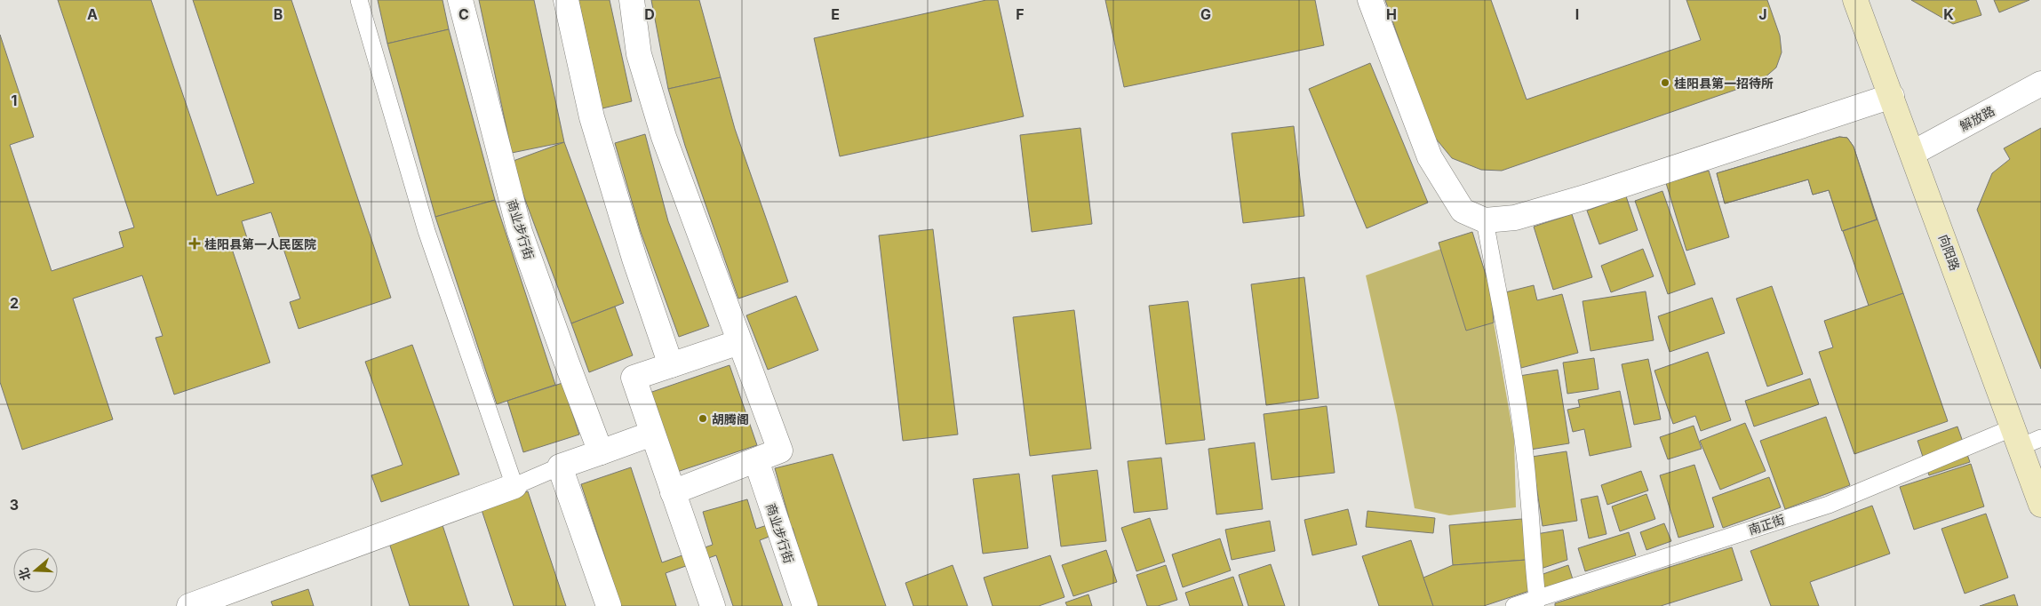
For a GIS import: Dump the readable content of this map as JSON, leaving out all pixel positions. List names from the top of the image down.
{
  "streets": {
    "main road": ["向阳路"],
    "street": ["解放路", "商业步行街"],
    "lane": ["南正街"]
  },
  "crossings": [
    ["解放路", "向阳路"],
    ["向阳路", "南正街"]
  ],
  "places": {
    "other": ["桂阳县第一招待所", "胡腾阁"],
    "health": ["桂阳县第一人民医院"]
  },
  "north": "left",
  "grid": {
    "columns": [
      "A",
      "B",
      "C",
      "D",
      "E",
      "F",
      "G",
      "H",
      "I",
      "J",
      "K"
    ],
    "rows": ["1", "2", "3"]
  }
}
